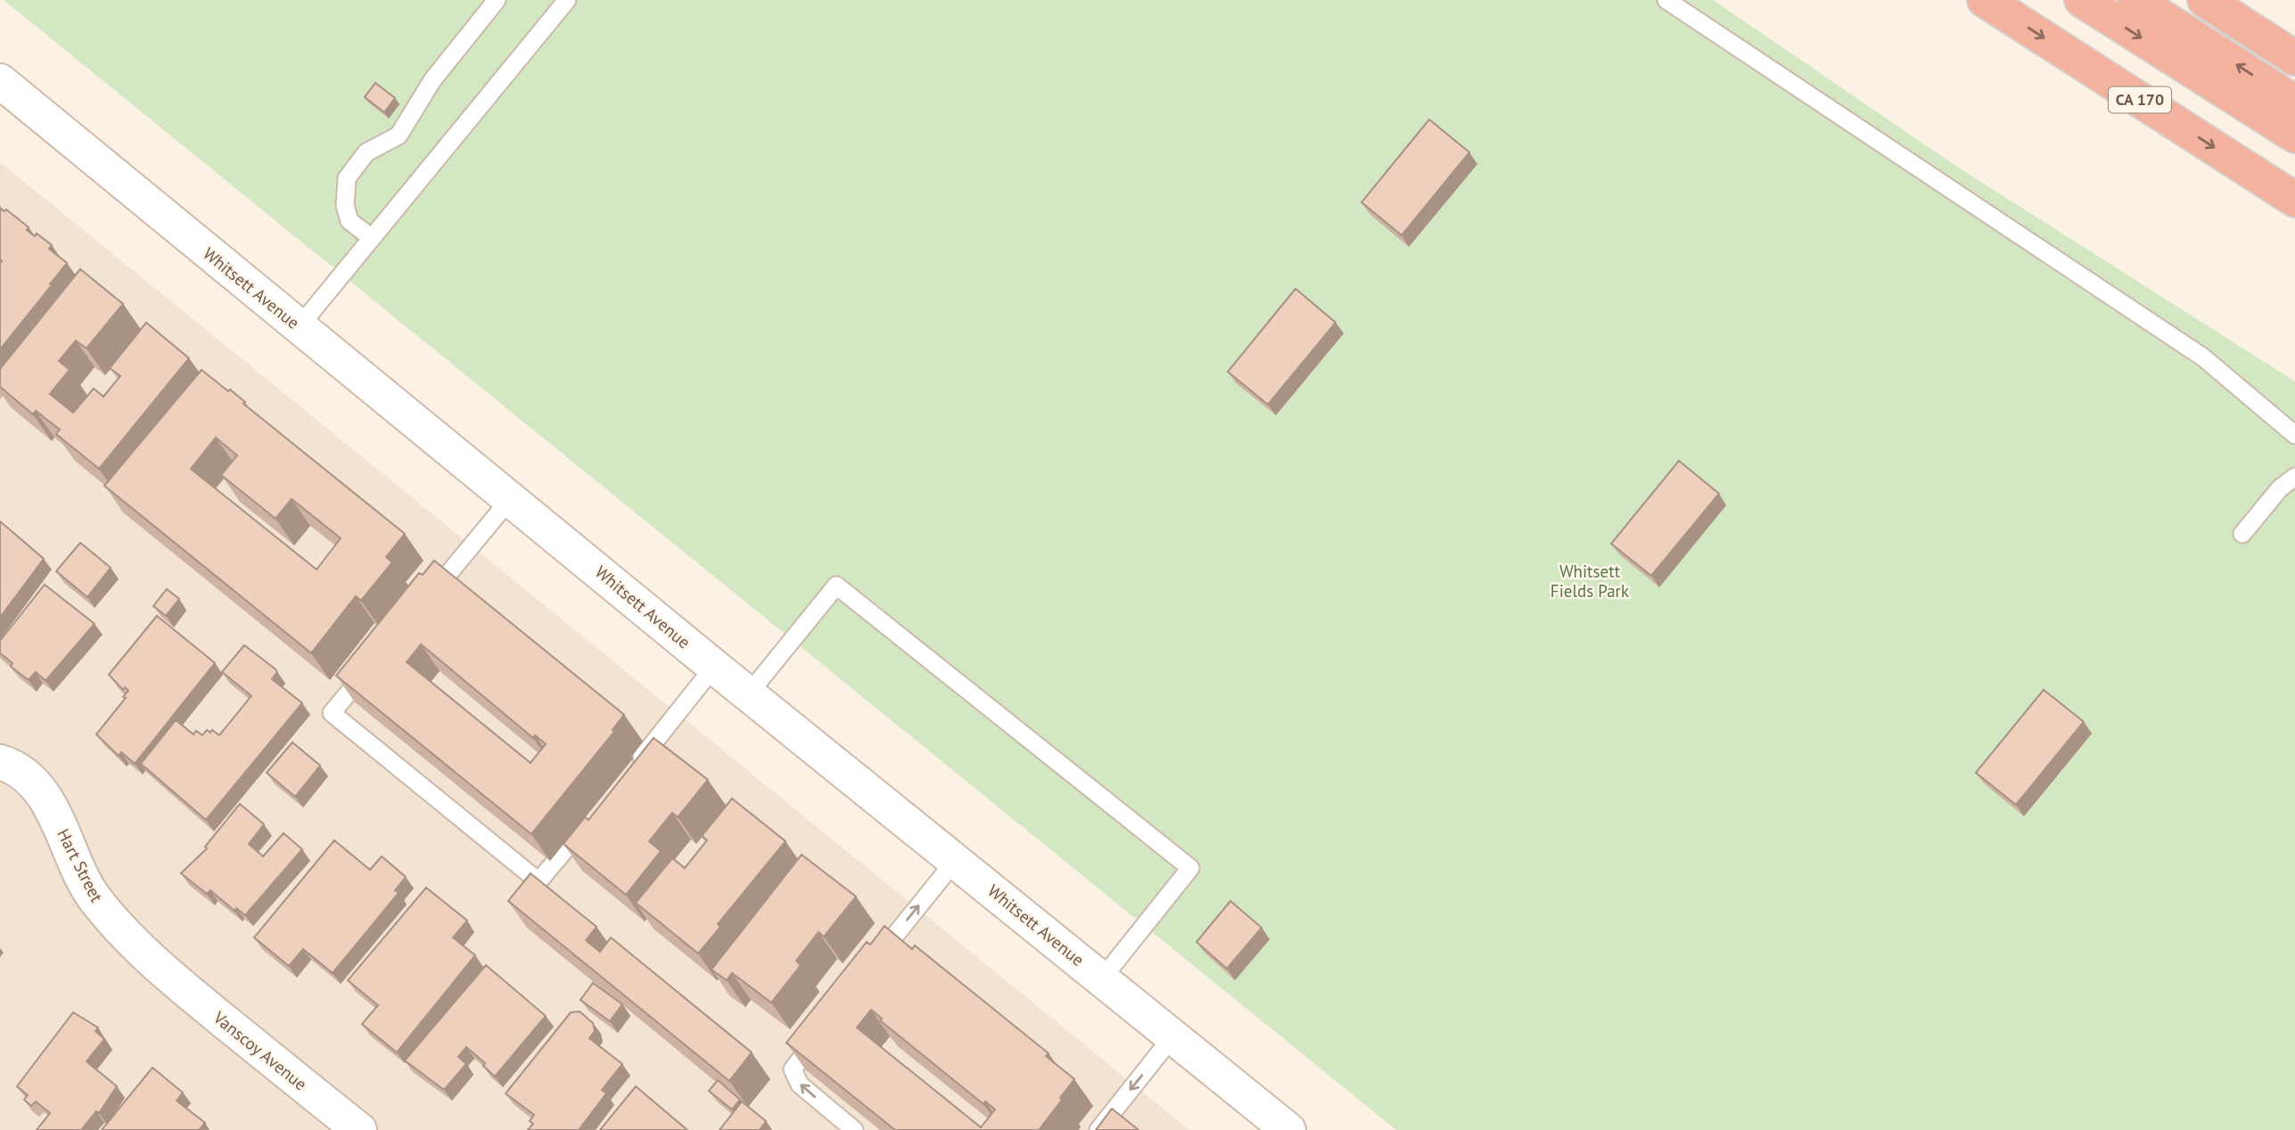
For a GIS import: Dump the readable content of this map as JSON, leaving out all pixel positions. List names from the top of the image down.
{
  "streets": {
    "highway": ["CA 170"],
    "main road": ["Whitsett Avenue", "Hart Street", "Vanscoy Avenue"]
  },
  "crossings": [
    ["Hart Street", "Vanscoy Avenue"]
  ],
  "parks": ["Whitsett Fields Park"]
}
